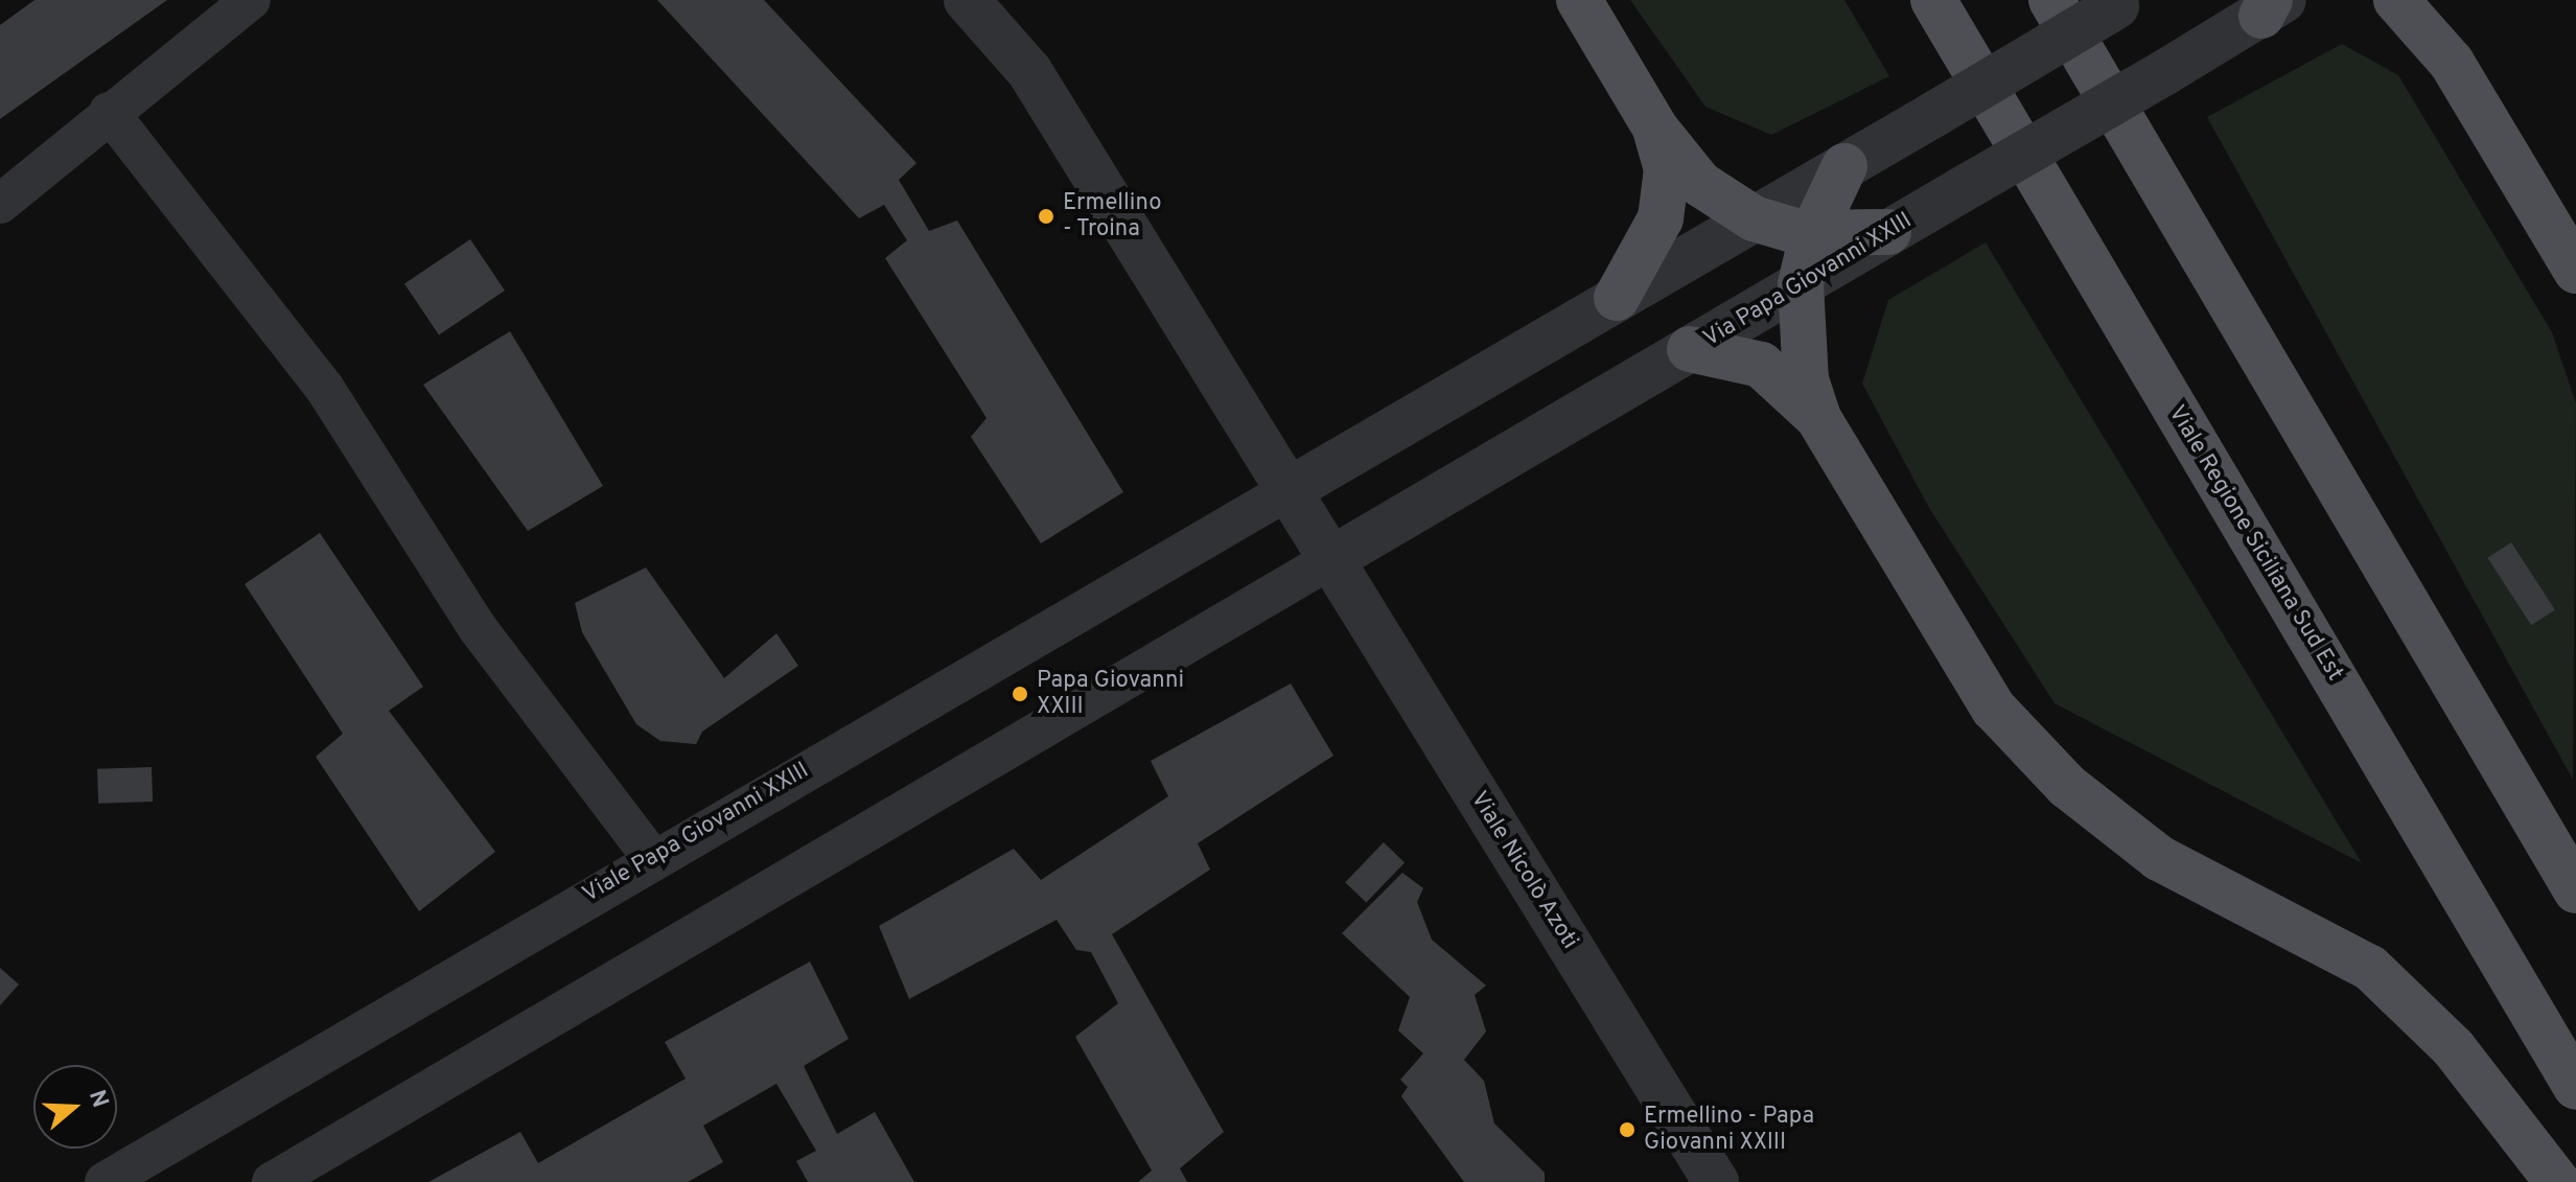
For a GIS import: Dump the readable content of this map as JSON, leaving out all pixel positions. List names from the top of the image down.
{
  "streets": {
    "main road": ["Viale Regione Siciliana Sud Est"],
    "street": ["Via Papa Giovanni XXIII", "Viale Papa Giovanni XXIII", "Viale Nicolò Azoti"]
  },
  "crossings": [
    ["Via Papa Giovanni XXIII", "Viale Nicolò Azoti"],
    ["Viale Papa Giovanni XXIII", "Viale Nicolò Azoti"]
  ],
  "places": ["Ermellino - Troina", "Papa Giovanni XXIII", "Ermellino - Papa Giovanni XXIII"],
  "north": "right"
}
